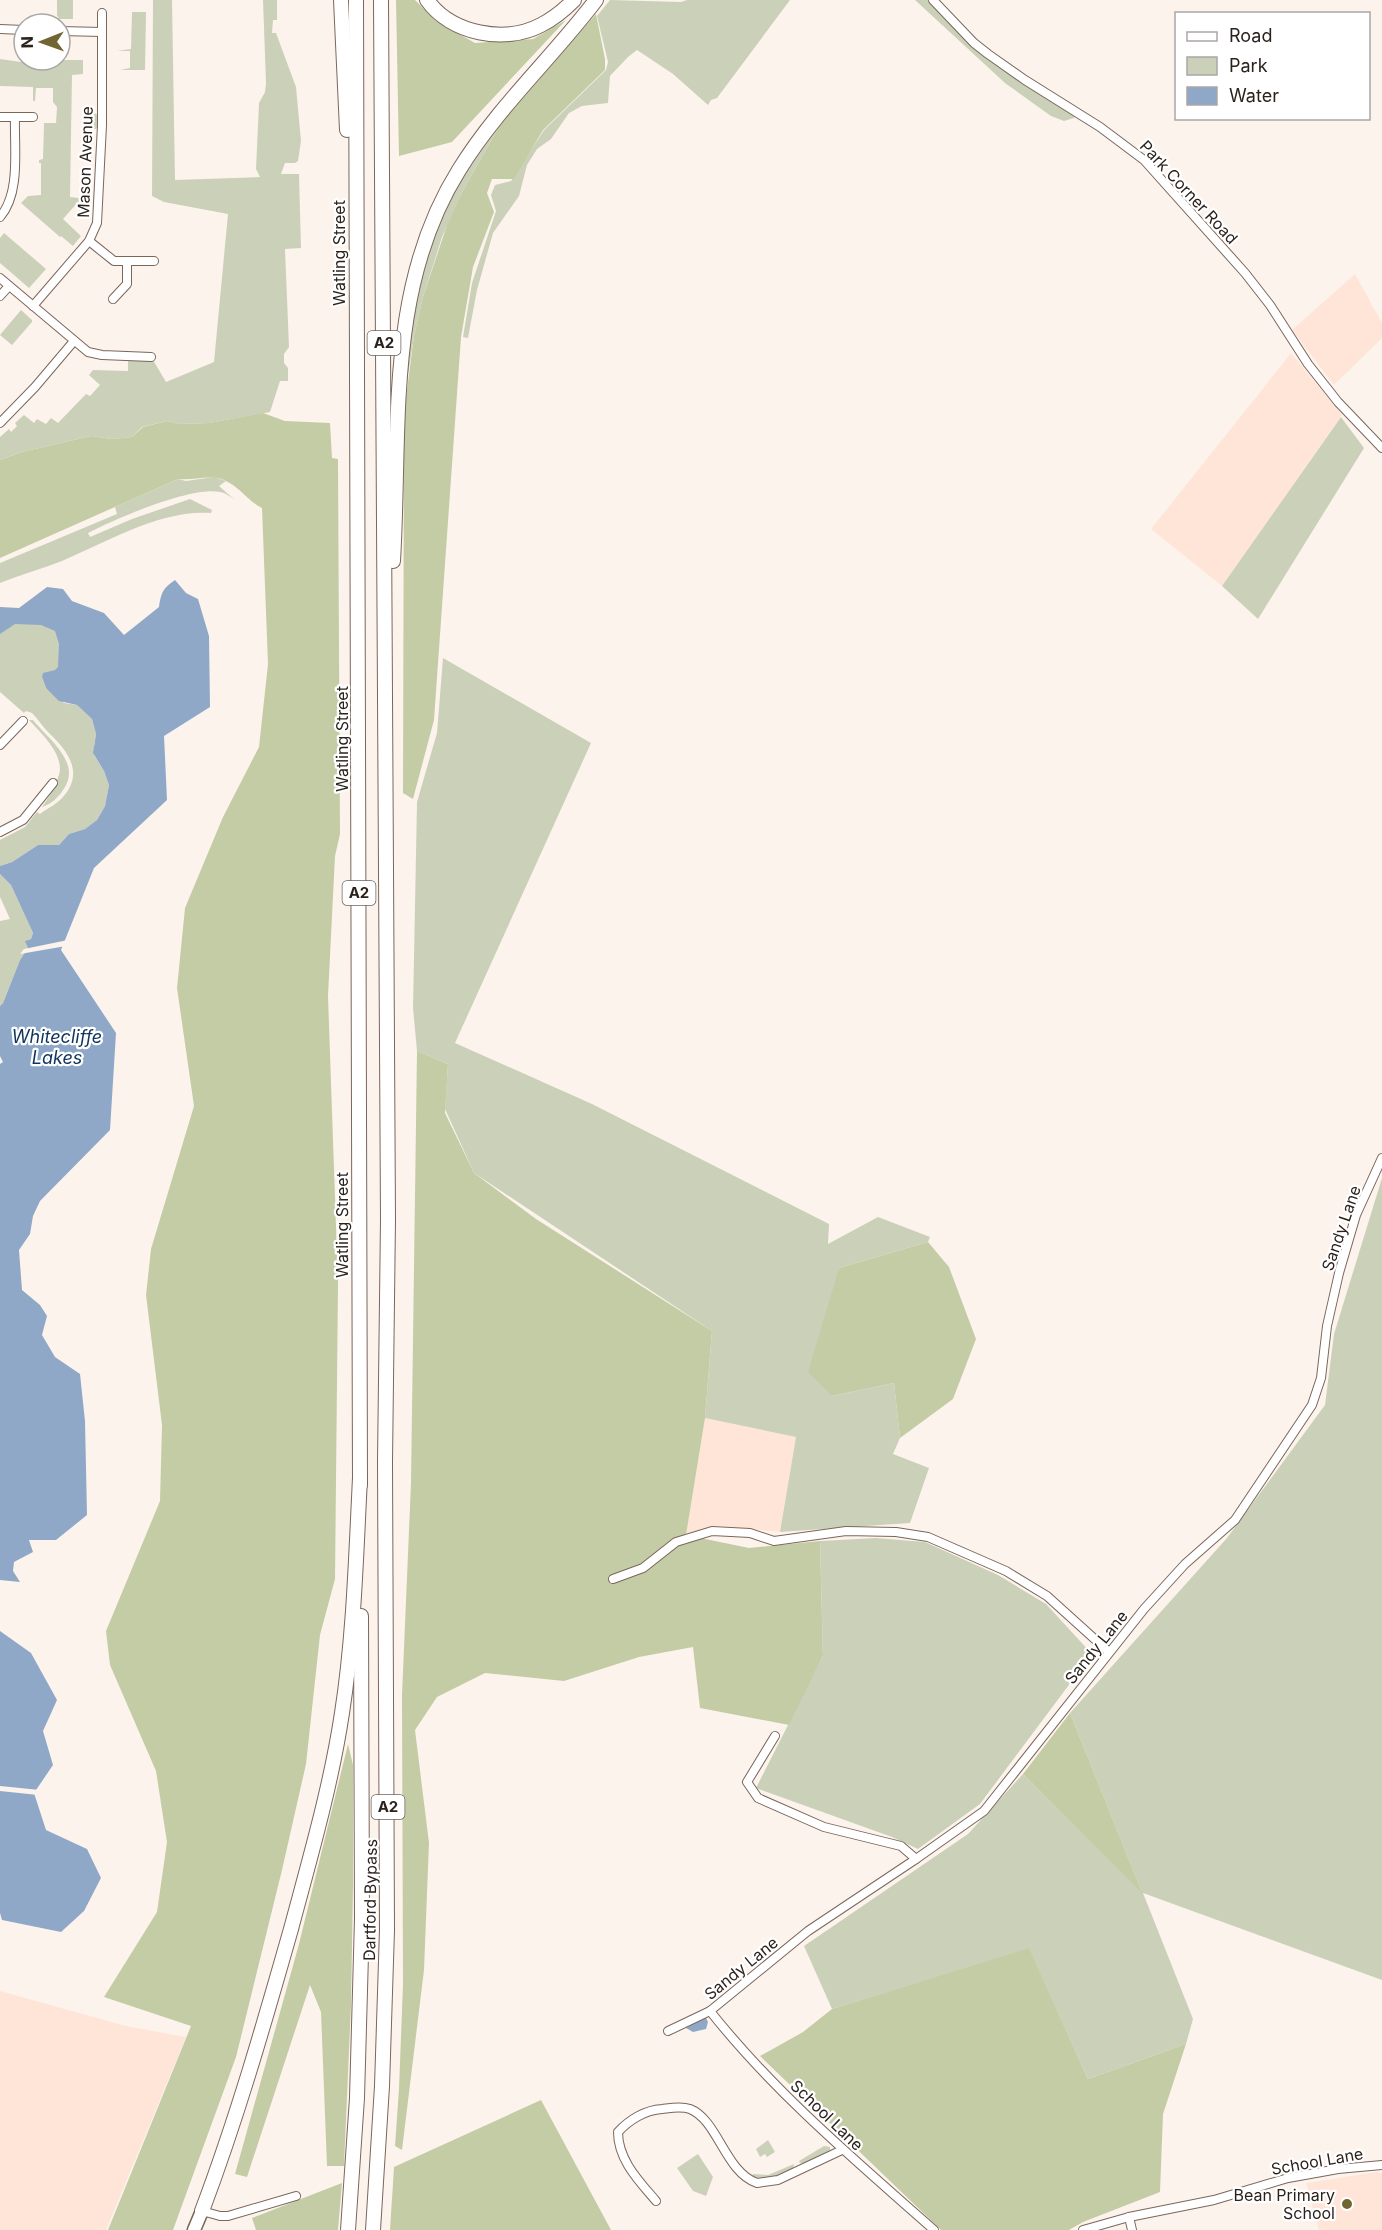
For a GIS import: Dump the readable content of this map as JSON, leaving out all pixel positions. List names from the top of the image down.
{
  "streets": {
    "highway": ["Watling Street", "A2", "Dartford Bypass"],
    "street": [
      "Mason Avenue",
      "Park Corner Road",
      "Sandy Lane",
      "School Lane"
    ]
  },
  "crossings": [
    ["Watling Street", "A2"],
    ["Watling Street", "Dartford Bypass"],
    ["A2", "Dartford Bypass"],
    ["Sandy Lane", "School Lane"]
  ],
  "water": ["Whitecliffe Lakes"],
  "places": ["Bean Primary School"],
  "legend": ["Road", "Park", "Water"],
  "north": "left"
}
